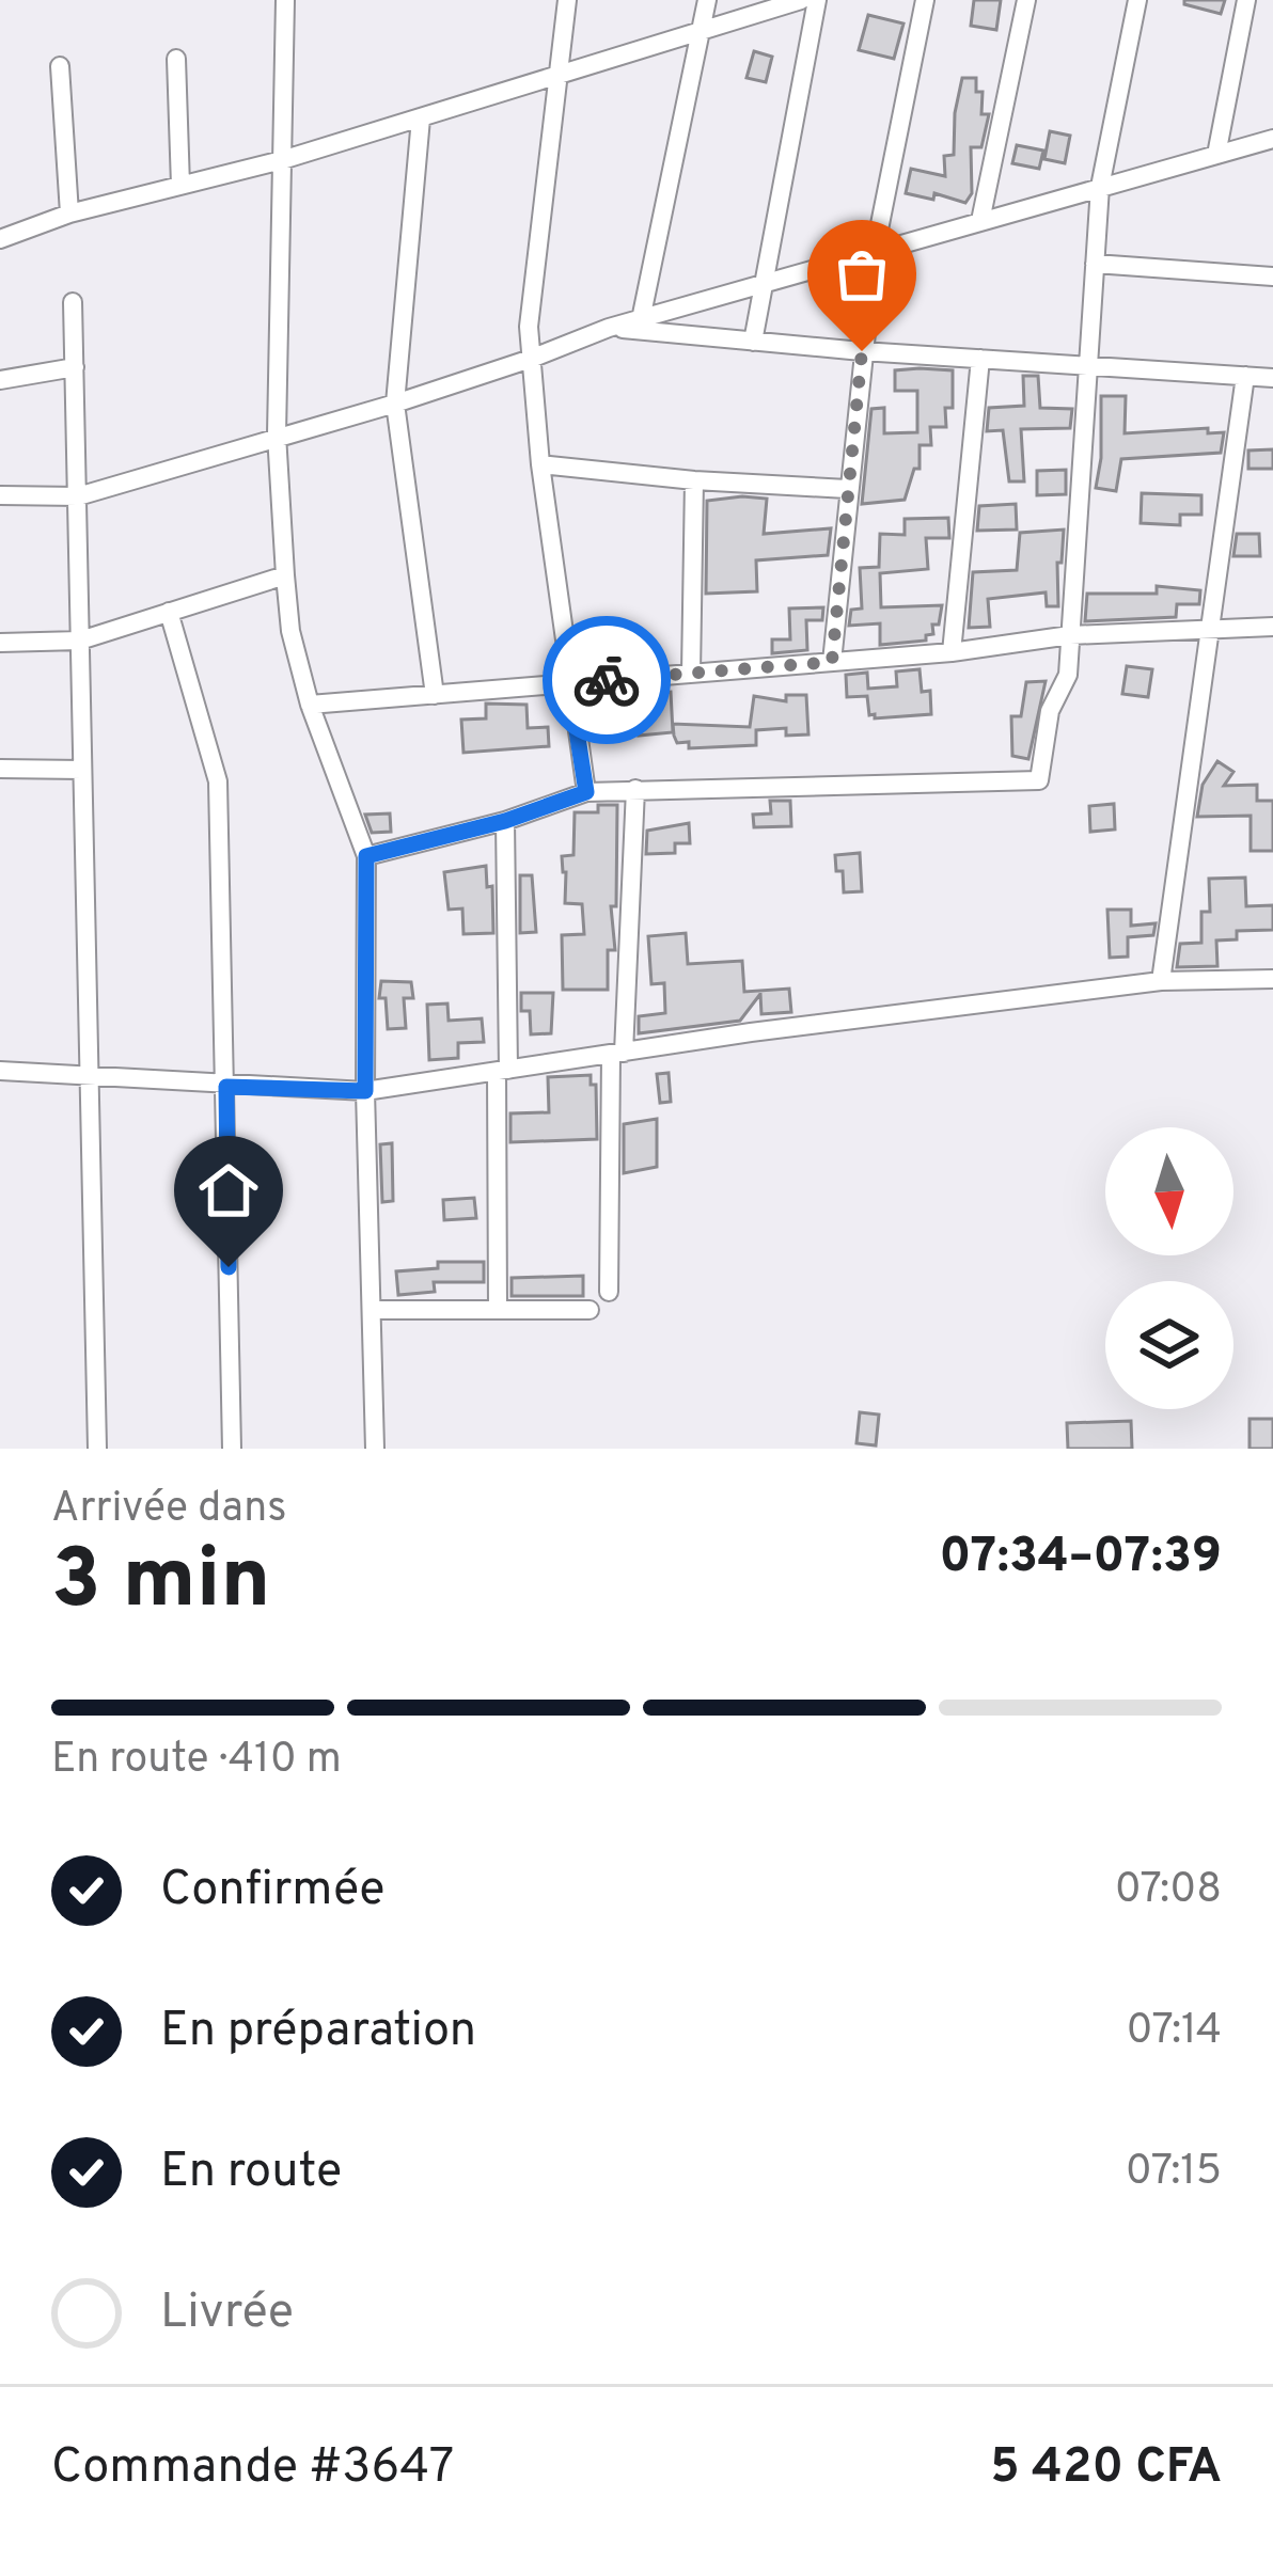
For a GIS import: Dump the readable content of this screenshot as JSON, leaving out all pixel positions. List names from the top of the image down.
{
  "north": "bottom",
  "page": {
    "heading": ["3 min", "Arrivée dans", "07:34–07:39"],
    "panel": ["Commande #3647", "5 420 CFA"],
    "bar": "En route · 410 m",
    "list": [
      ["Confirmée", "07:08"],
      ["En préparation", "07:14"],
      ["En route", "07:15"],
      "Livrée"
    ]
  }
}
